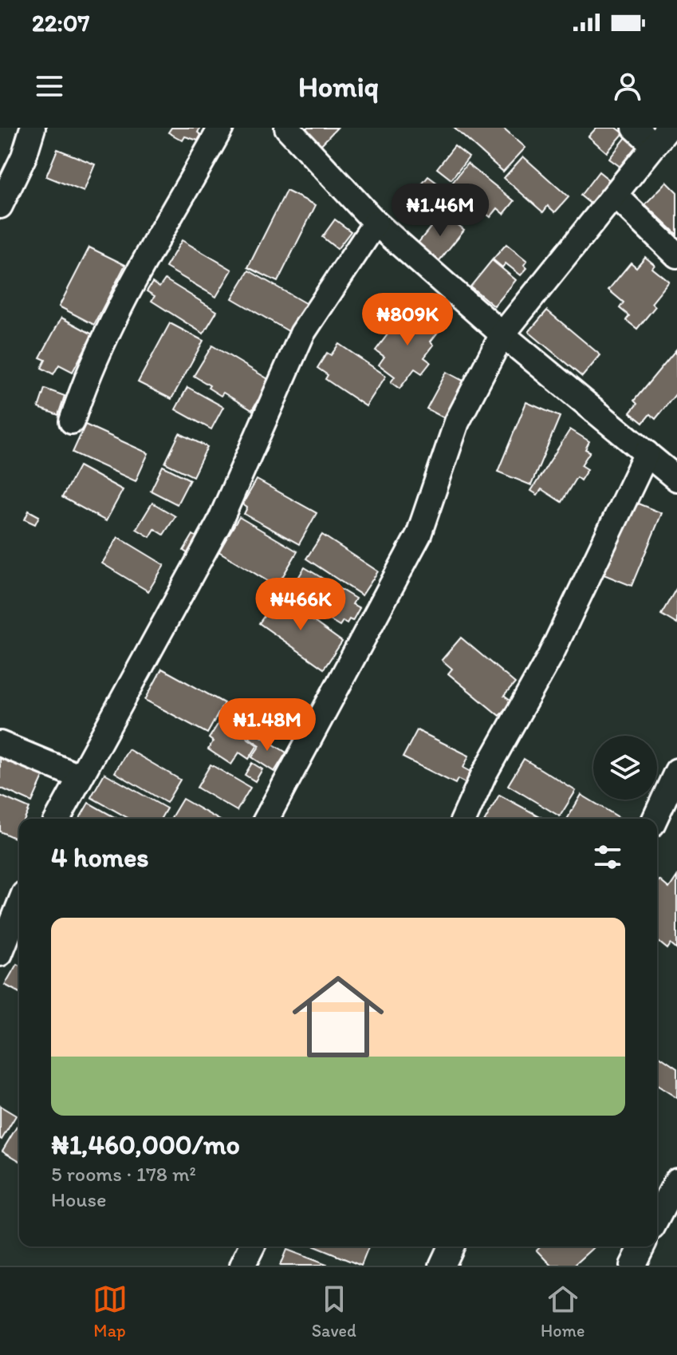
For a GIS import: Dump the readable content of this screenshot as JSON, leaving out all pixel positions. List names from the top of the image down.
{
  "page": {
    "status": "22:07",
    "header": "Homiq",
    "price": [
      "₦1.46M",
      "₦809K",
      "₦466K",
      "₦1.48M"
    ],
    "heading": "4 homes",
    "list": [
      {
        "name": "₦1,460,000/mo",
        "note": "5 rooms · 178 m² · House"
      }
    ],
    "tabs": ["Map", "Saved", "Home"]
  }
}
